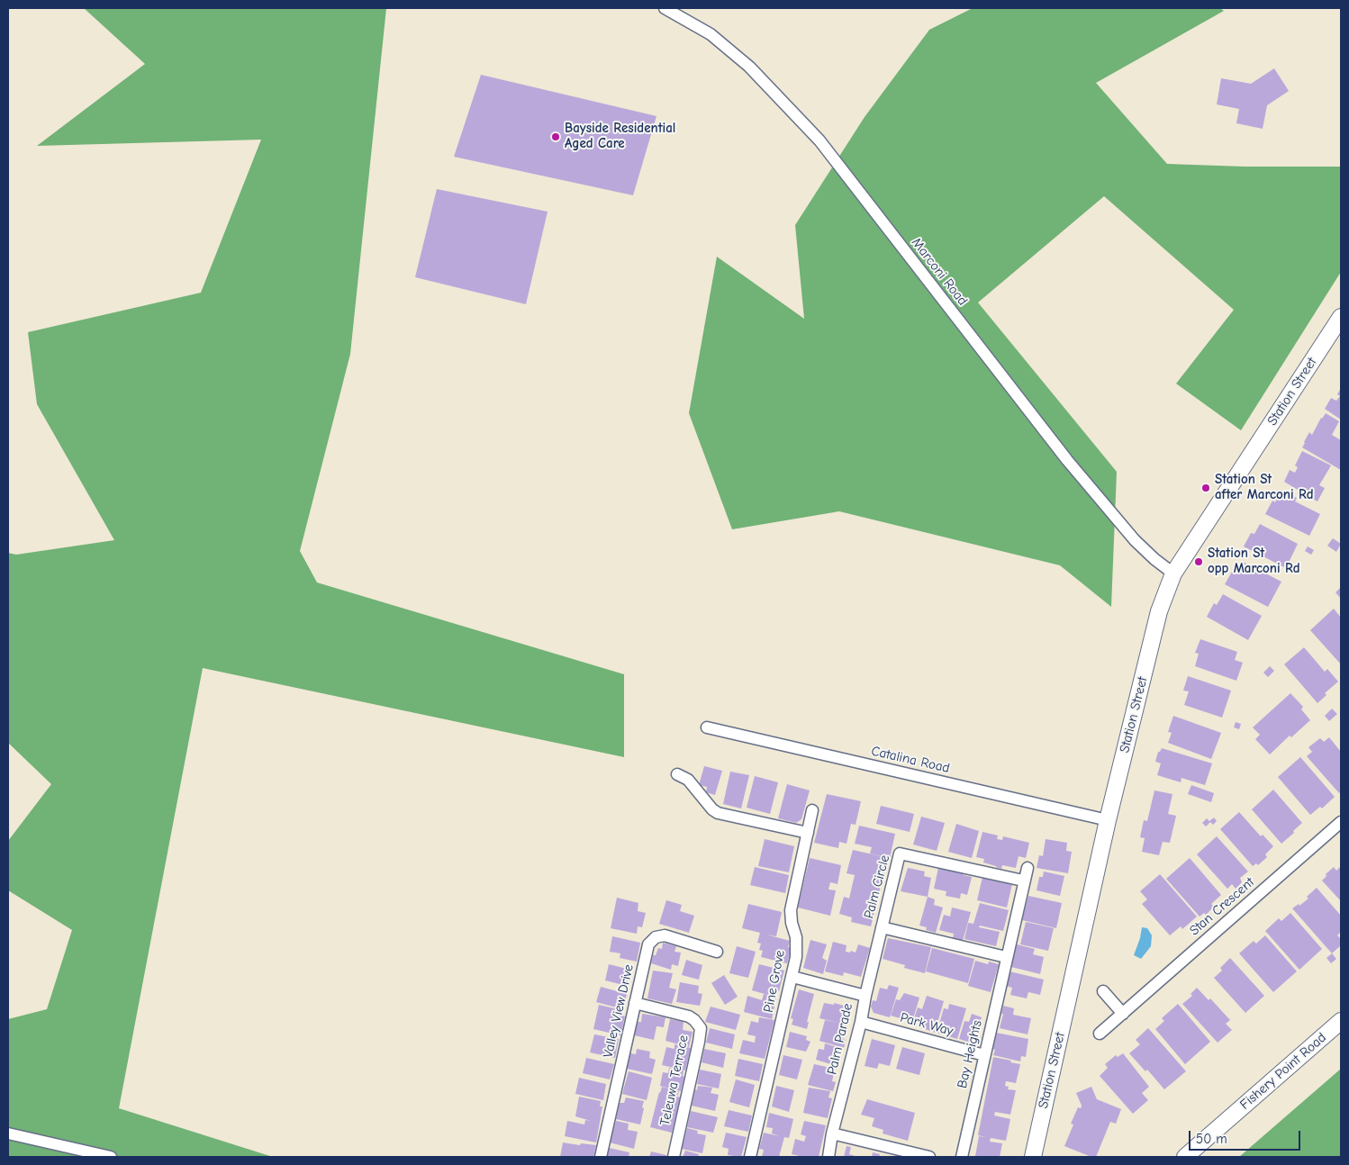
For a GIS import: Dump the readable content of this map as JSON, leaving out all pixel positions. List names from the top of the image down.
{
  "streets": {
    "street": [
      "Marconi Road",
      "Station Street",
      "Catalina Road",
      "Palm Circle",
      "Stan Crescent",
      "Pine Grove",
      "Valley View Drive",
      "Park Way",
      "Palm Parade",
      "Bay Heights",
      "Fishery Point Road",
      "Teleuwa Terrace"
    ]
  },
  "crossings": [
    ["Marconi Road", "Station Street"],
    ["Station Street", "Catalina Road"],
    ["Palm Circle", "Palm Parade"],
    ["Palm Circle", "Bay Heights"],
    ["Valley View Drive", "Teleuwa Terrace"],
    ["Park Way", "Palm Parade"],
    ["Park Way", "Bay Heights"]
  ],
  "places": ["Bayside Residential Aged Care", "Station St after Marconi Rd", "Station St opp Marconi Rd"],
  "scale_bar": "50 m"
}
